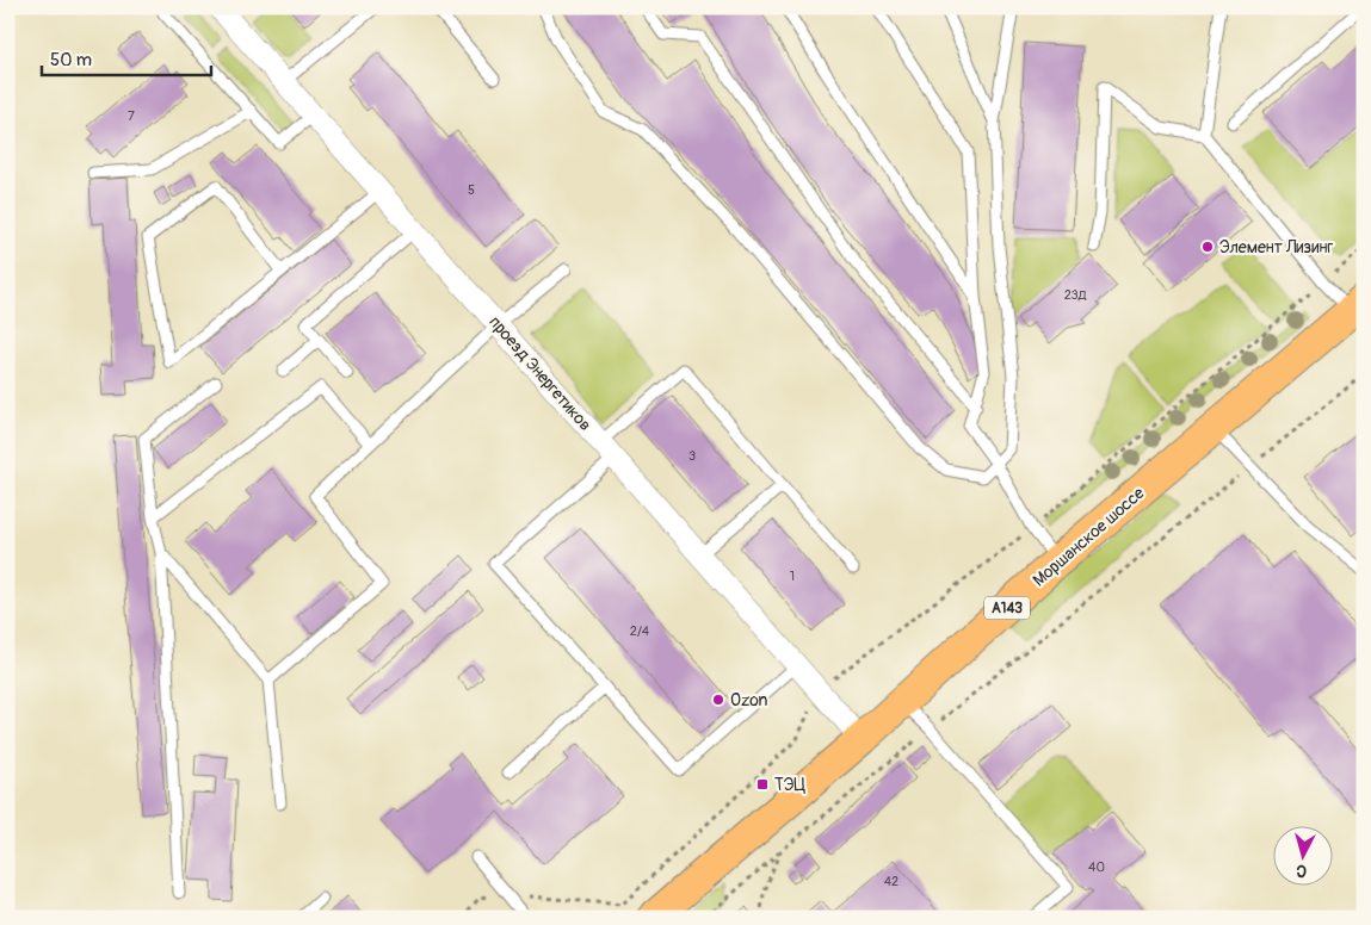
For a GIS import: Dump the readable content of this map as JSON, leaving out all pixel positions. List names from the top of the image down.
{
  "streets": {
    "main road": ["Моршанское шоссе", "А143"],
    "street": ["проезд Энергетиков"]
  },
  "crossings": [
    ["проезд Энергетиков", "Моршанское шоссе"]
  ],
  "places": {
    "other": ["Элемент Лизинг", "Ozon"],
    "transit": ["ТЭЦ"]
  },
  "house_numbers": [
    "7",
    "5",
    "23Д",
    "3",
    "1",
    "2/4",
    "40",
    "42"
  ],
  "scale_bar": "50 m",
  "north": "bottom"
}
